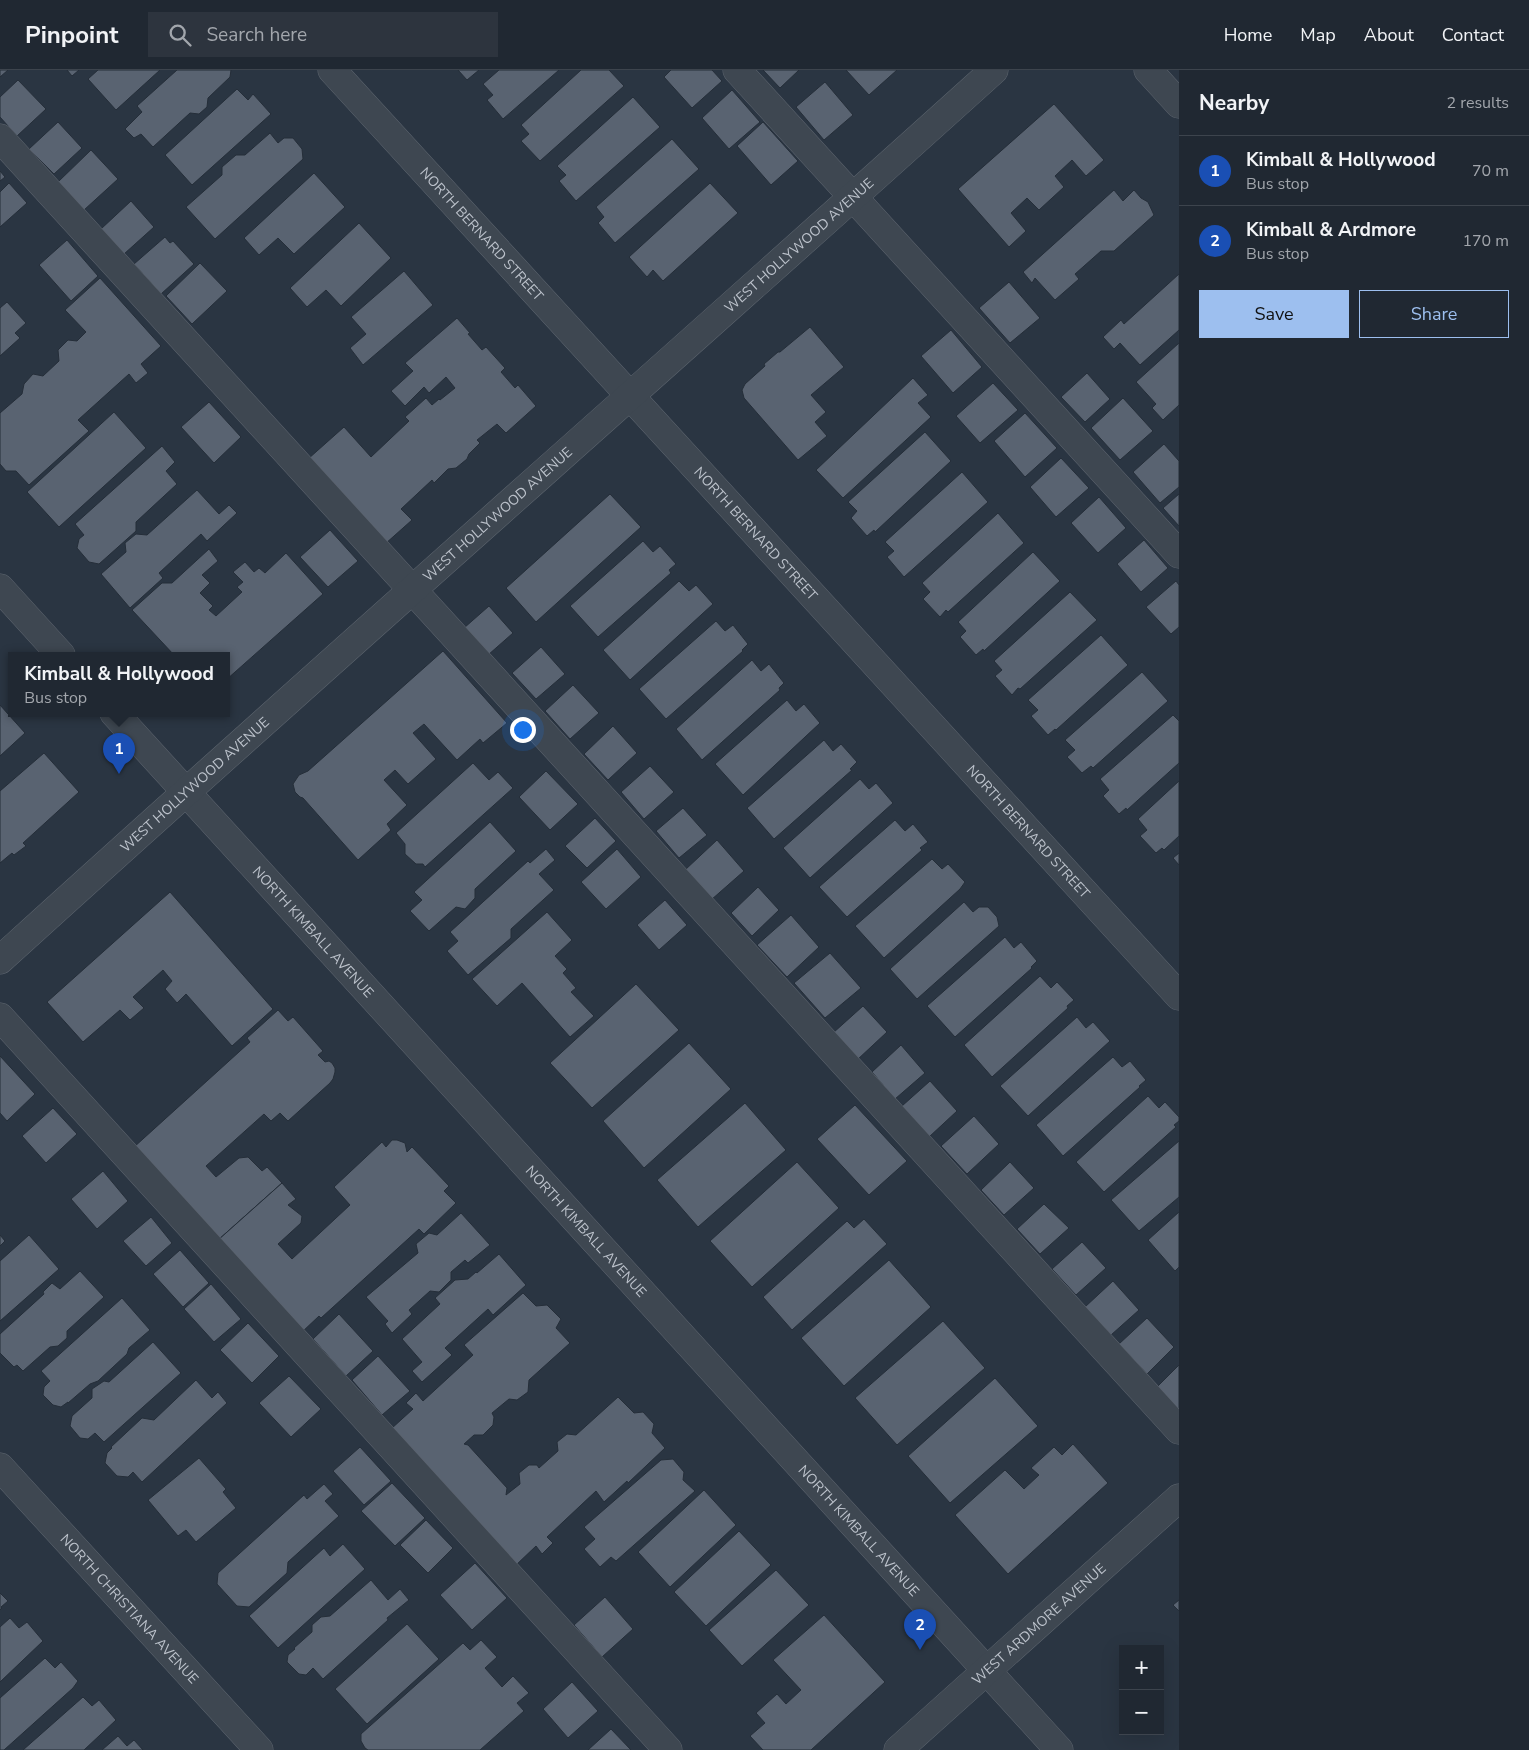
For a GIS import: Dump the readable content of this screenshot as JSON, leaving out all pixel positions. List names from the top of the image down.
{
  "streets": {
    "street": [
      "NORTH BERNARD STREET",
      "WEST HOLLYWOOD AVENUE",
      "NORTH KIMBALL AVENUE",
      "NORTH CHRISTIANA AVENUE",
      "WEST ARDMORE AVENUE"
    ]
  },
  "crossings": [
    ["NORTH BERNARD STREET", "WEST HOLLYWOOD AVENUE"],
    ["WEST HOLLYWOOD AVENUE", "NORTH KIMBALL AVENUE"],
    ["NORTH KIMBALL AVENUE", "WEST ARDMORE AVENUE"]
  ],
  "page": {
    "header": "Pinpoint",
    "search": "Search here",
    "nav": [
      "Home",
      "Map",
      "About",
      "Contact"
    ],
    "heading": ["Nearby", "2 results"],
    "list": [
      {
        "mark": "1",
        "name": "Kimball & Hollywood",
        "note": "Bus stop",
        "value": "70 m"
      },
      {
        "mark": "2",
        "name": "Kimball & Ardmore",
        "note": "Bus stop",
        "value": "170 m"
      }
    ],
    "buttons": ["Save", "Share"],
    "popup": ["Kimball & Hollywood", "Bus stop"],
    "pins": ["1", "2"],
    "map_buttons": ["+", "−"]
  }
}
